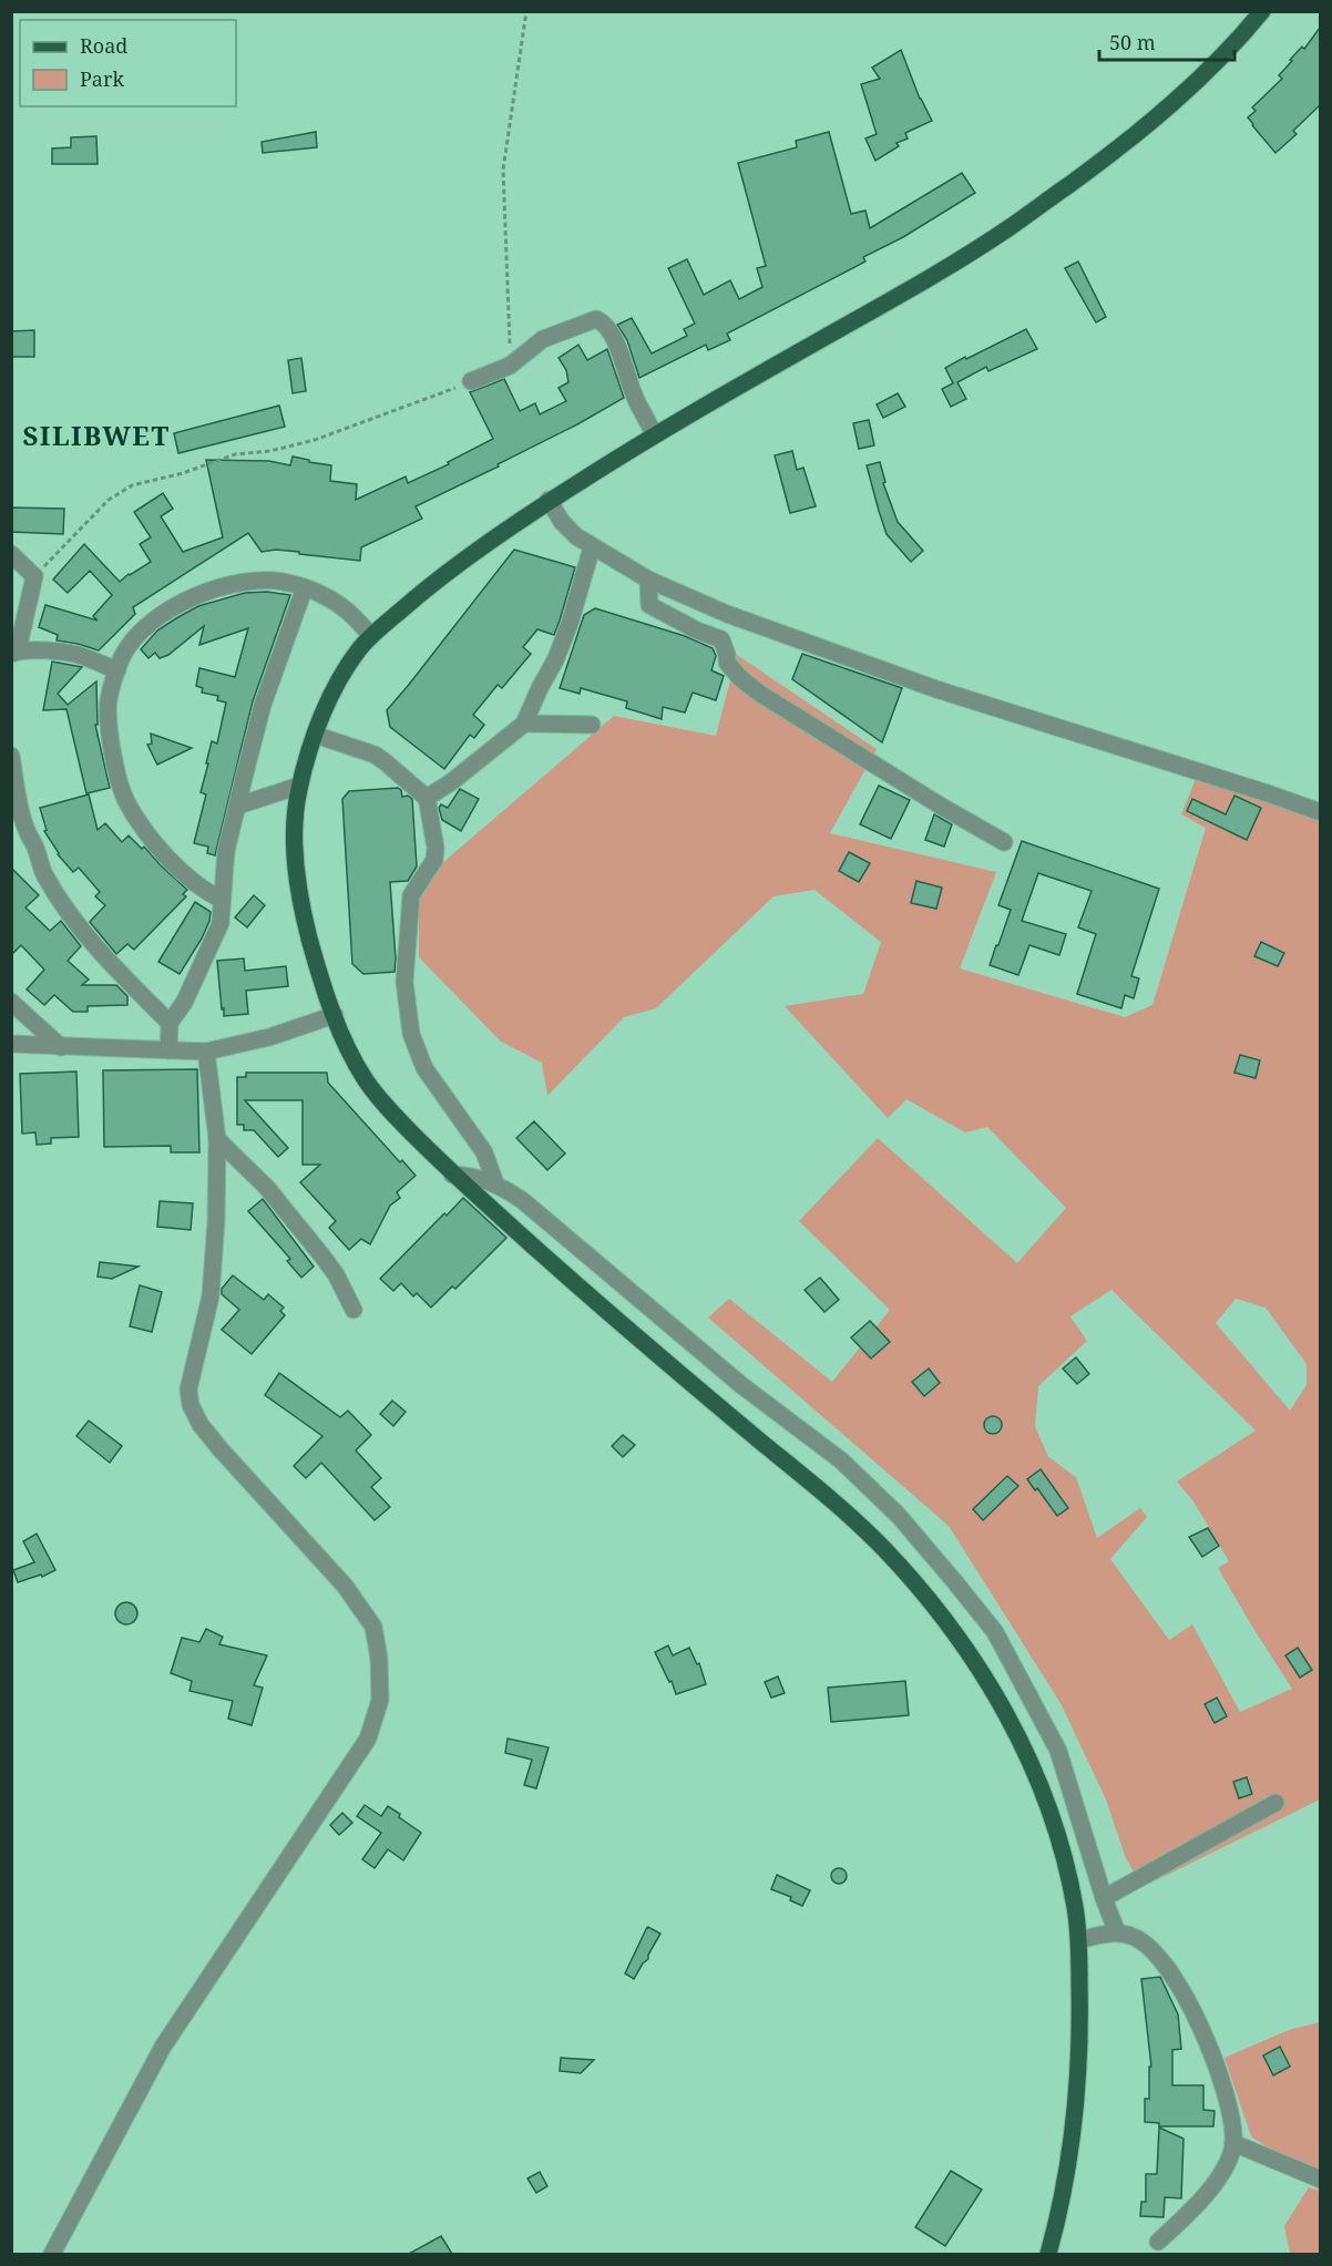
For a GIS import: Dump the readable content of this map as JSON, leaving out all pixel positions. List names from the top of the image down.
{
  "districts": ["SILIBWET"],
  "legend": ["Road", "Park"],
  "scale_bar": "50 m"
}
